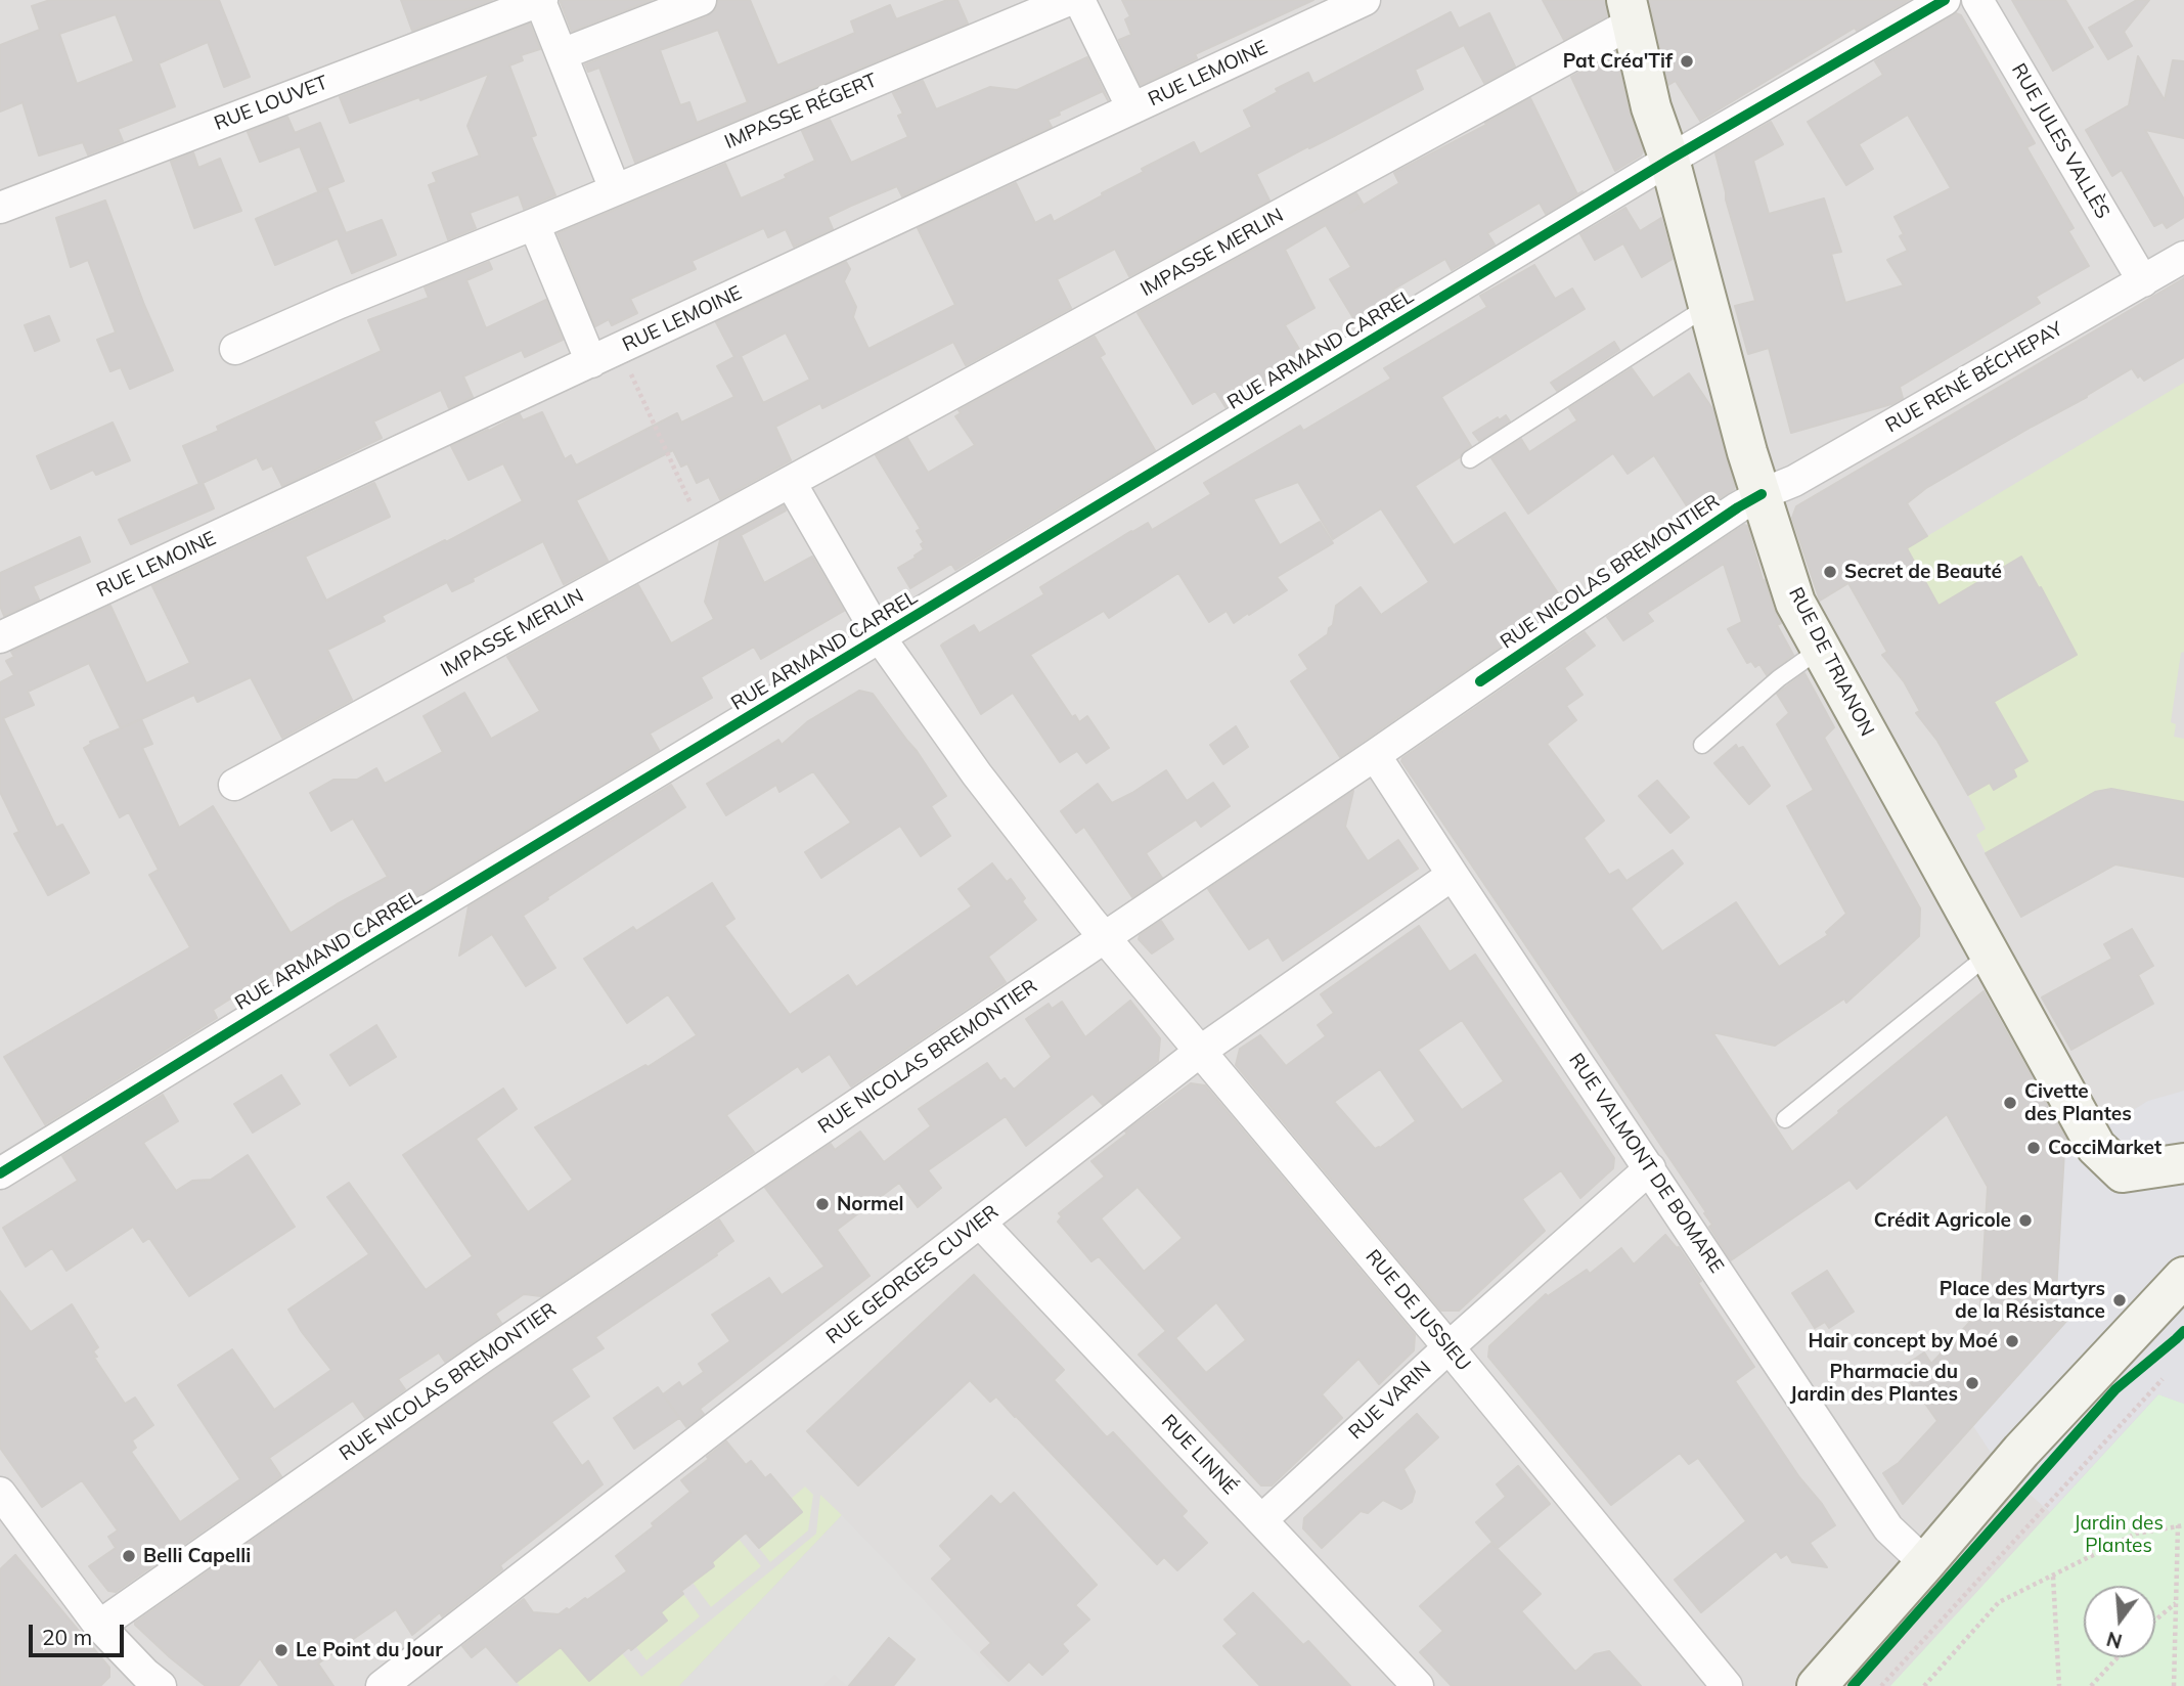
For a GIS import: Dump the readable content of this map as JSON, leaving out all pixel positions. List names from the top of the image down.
{
  "streets": {
    "street": [
      "RUE LEMOINE",
      "RUE LOUVET",
      "IMPASSE RÉGERT",
      "RUE JULES VALLÈS",
      "IMPASSE MERLIN",
      "RUE ARMAND CARREL",
      "RUE RENÉ BÉCHEPAY",
      "RUE NICOLAS BREMONTIER",
      "RUE DE TRIANON",
      "RUE VALMONT DE BOMARE",
      "RUE GEORGES CUVIER",
      "RUE DE JUSSIEU",
      "RUE VARIN",
      "RUE LINNÉ"
    ]
  },
  "crossings": [
    ["RUE JULES VALLÈS", "RUE RENÉ BÉCHEPAY"],
    ["IMPASSE MERLIN", "RUE DE TRIANON"],
    ["RUE ARMAND CARREL", "RUE DE TRIANON"],
    ["RUE ARMAND CARREL", "RUE DE JUSSIEU"],
    ["RUE RENÉ BÉCHEPAY", "RUE NICOLAS BREMONTIER"],
    ["RUE RENÉ BÉCHEPAY", "RUE DE TRIANON"],
    ["RUE NICOLAS BREMONTIER", "RUE DE TRIANON"],
    ["RUE NICOLAS BREMONTIER", "RUE VALMONT DE BOMARE"],
    ["RUE NICOLAS BREMONTIER", "RUE DE JUSSIEU"],
    ["RUE VALMONT DE BOMARE", "RUE GEORGES CUVIER"],
    ["RUE VALMONT DE BOMARE", "RUE VARIN"],
    ["RUE GEORGES CUVIER", "RUE DE JUSSIEU"],
    ["RUE GEORGES CUVIER", "RUE LINNÉ"],
    ["RUE DE JUSSIEU", "RUE VARIN"],
    ["RUE VARIN", "RUE LINNÉ"]
  ],
  "parks": ["Jardin des Plantes"],
  "places": [
    "Pat Créa'Tif",
    "Secret de Beauté",
    "Civette des Plantes",
    "CocciMarket",
    "Normel",
    "Crédit Agricole",
    "Place des Martyrs de la Résistance",
    "Hair concept by Moé",
    "Pharmacie du Jardin des Plantes",
    "Belli Capelli",
    "Le Point du Jour"
  ],
  "scale_bar": "20 m",
  "north": "bottom"
}
